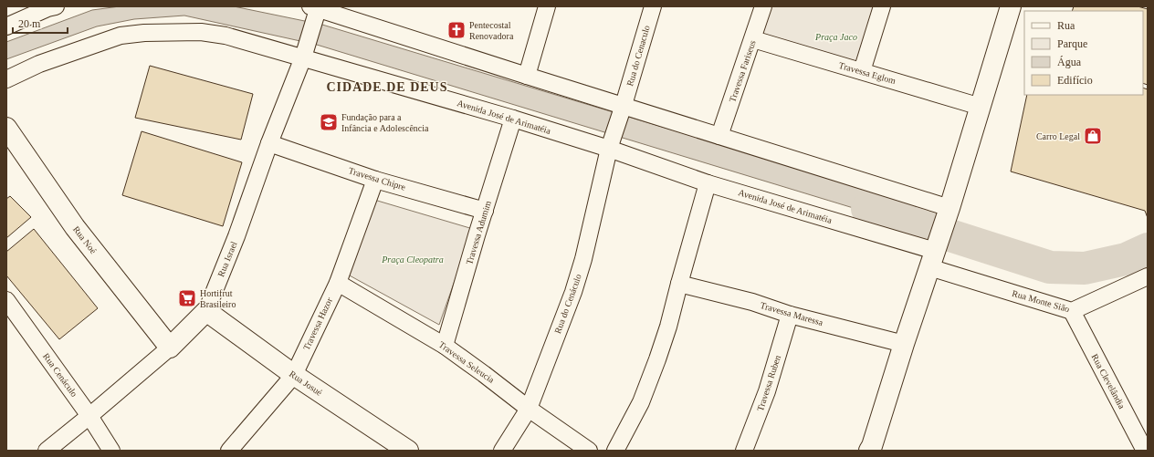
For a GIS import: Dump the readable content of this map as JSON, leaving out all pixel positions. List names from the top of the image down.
{
  "streets": {
    "street": [
      "Rua do Cenaculo",
      "Travessa Fariseus",
      "Travessa Eglom",
      "Avenida José de Arimatéia",
      "Travessa Chipre",
      "Travessa Adumim",
      "Rua Noé",
      "Rua Israel",
      "Rua Monte Sião",
      "Rua do Cenáculo",
      "Travessa Maressa",
      "Travessa Hazor",
      "Travessa Seleucia",
      "Rua Cenáculo",
      "Rua Clevelândia",
      "Rua Josué",
      "Travessa Ruben"
    ]
  },
  "crossings": [
    ["Rua do Cenaculo", "Avenida José de Arimatéia"],
    ["Rua do Cenaculo", "Rua do Cenáculo"],
    ["Travessa Fariseus", "Travessa Eglom"],
    ["Avenida José de Arimatéia", "Travessa Adumim"],
    ["Avenida José de Arimatéia", "Rua Israel"],
    ["Avenida José de Arimatéia", "Rua Monte Sião"],
    ["Avenida José de Arimatéia", "Rua do Cenáculo"],
    ["Travessa Chipre", "Travessa Adumim"],
    ["Travessa Chipre", "Rua Israel"],
    ["Travessa Chipre", "Travessa Hazor"],
    ["Travessa Adumim", "Travessa Seleucia"],
    ["Rua Noé", "Rua Israel"],
    ["Rua Israel", "Rua Cenáculo"],
    ["Rua Israel", "Rua Josué"],
    ["Rua Monte Sião", "Rua Clevelândia"],
    ["Rua do Cenáculo", "Travessa Seleucia"],
    ["Travessa Maressa", "Travessa Ruben"],
    ["Travessa Hazor", "Travessa Seleucia"],
    ["Travessa Hazor", "Rua Josué"]
  ],
  "districts": ["CIDADE DE DEUS"],
  "parks": ["Praça Jaco", "Praça Cleopatra"],
  "places": {
    "church": ["Pentecostal Renovadora"],
    "school or university": ["Fundação para a Infância e Adolescência"],
    "shop": ["Carro Legal"],
    "supermarket": ["Hortifrut Brasileiro"]
  },
  "legend": [
    "Rua",
    "Parque",
    "Água",
    "Edifício"
  ],
  "scale_bar": "20 m"
}
